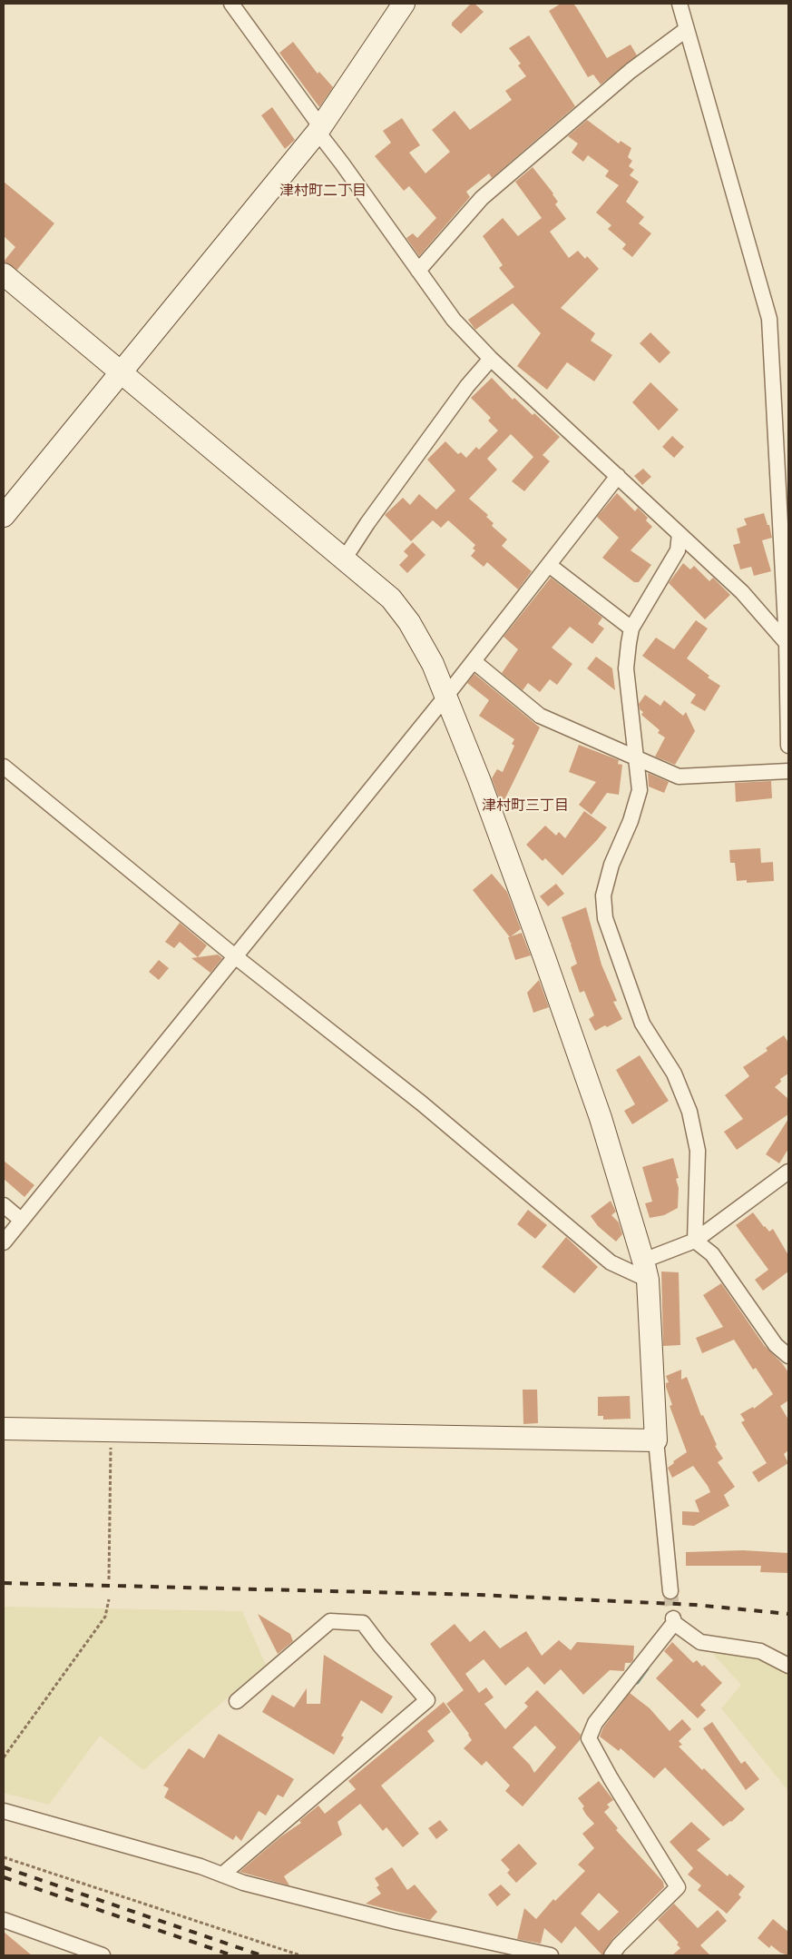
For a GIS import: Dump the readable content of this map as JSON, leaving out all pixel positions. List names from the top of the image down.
{
  "districts": ["津村町二丁目", "津村町三丁目"]
}
